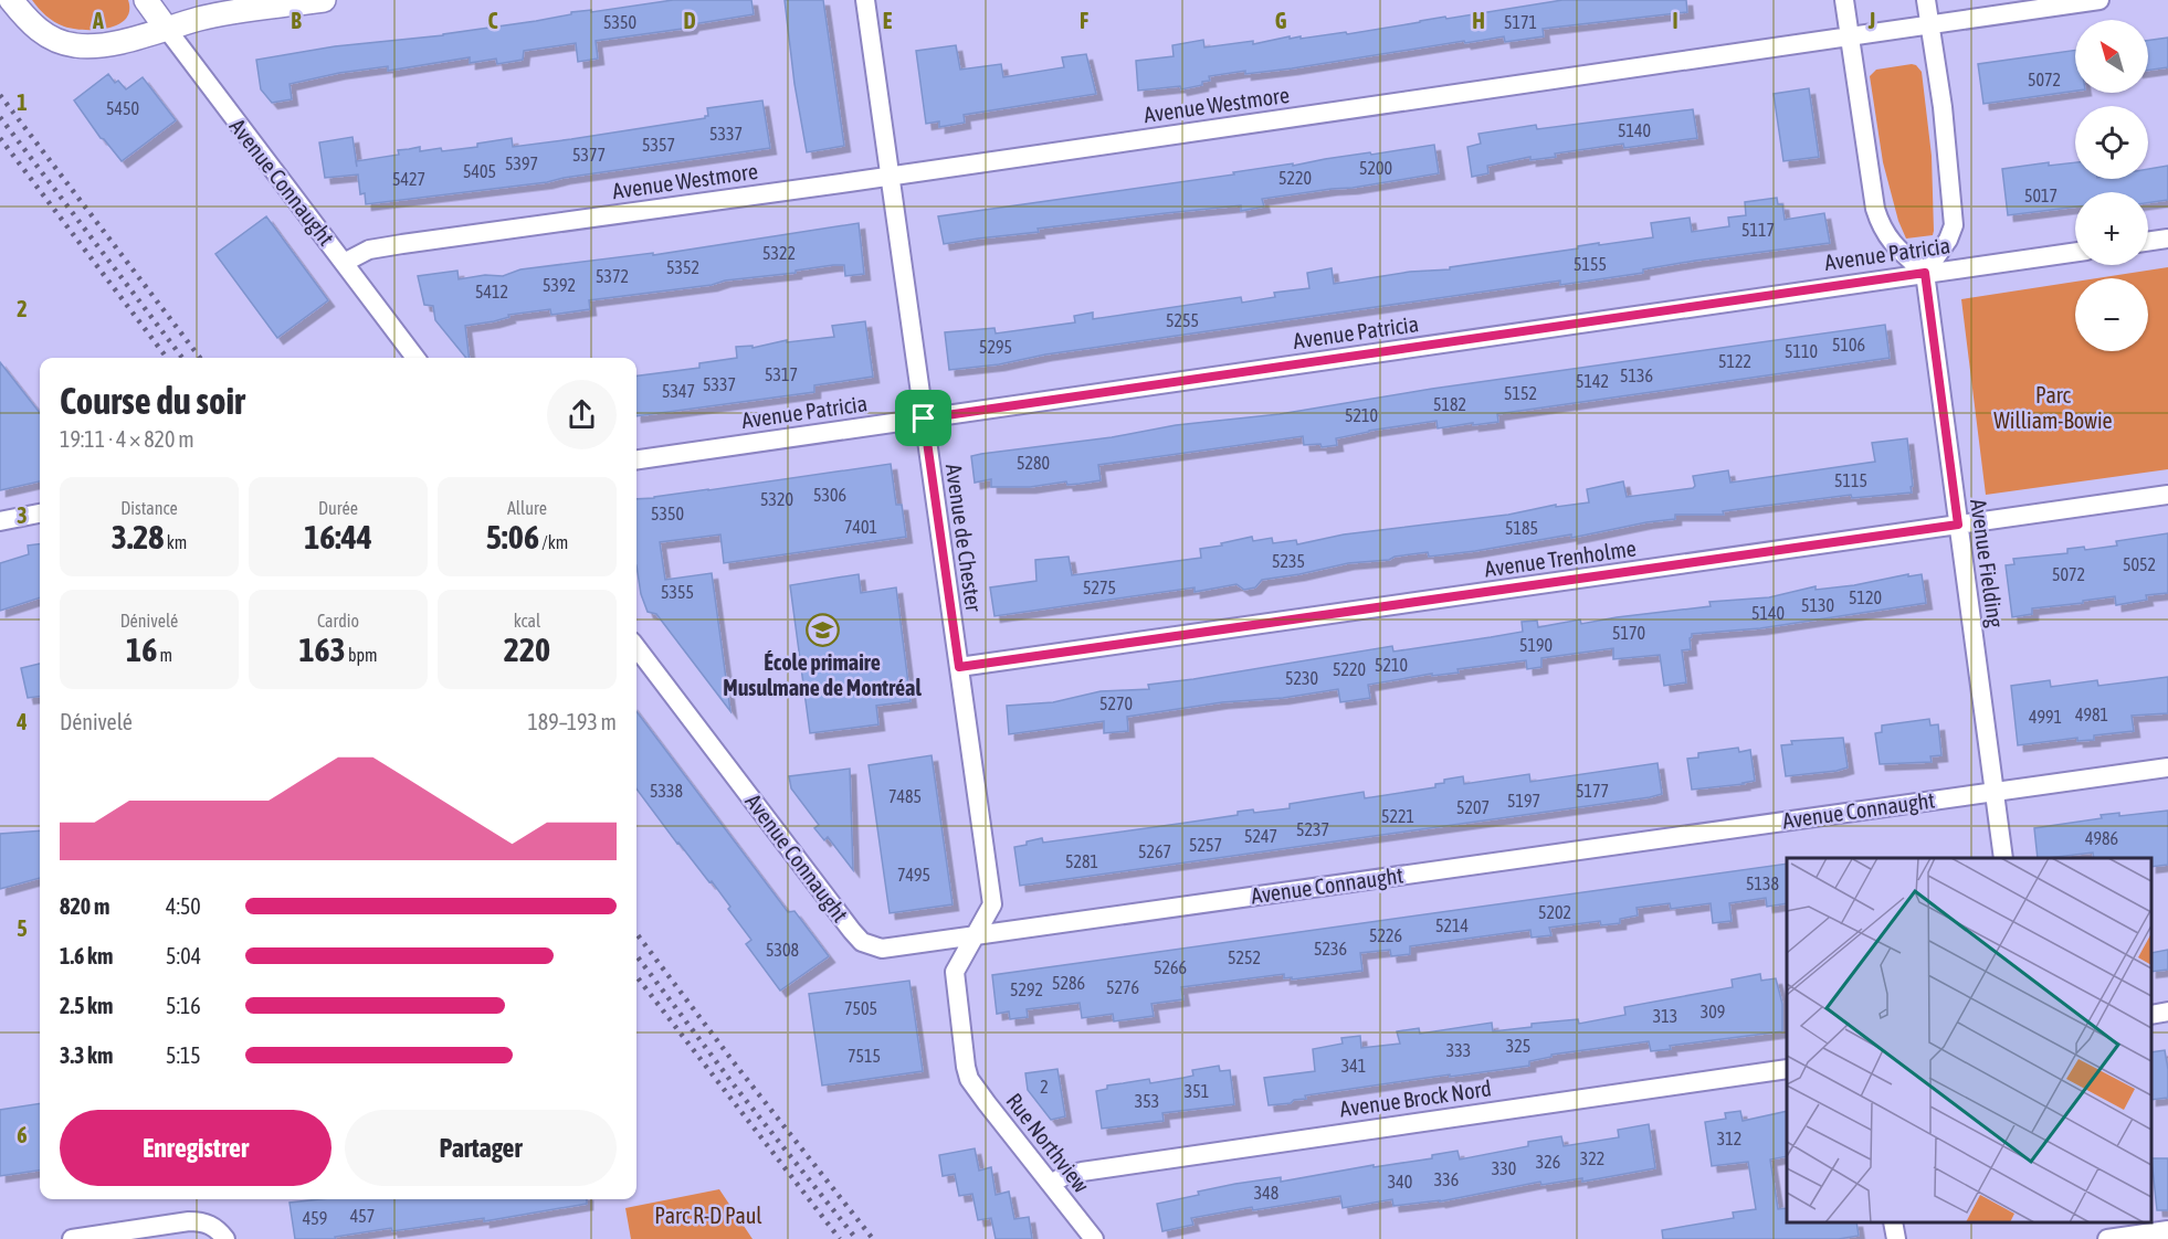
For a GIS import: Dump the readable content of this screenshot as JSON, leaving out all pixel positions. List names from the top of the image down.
{
  "streets": {
    "street": [
      "Avenue Westmore",
      "Avenue Connaught",
      "Avenue Patricia",
      "Avenue de Chester",
      "Avenue Trenholme",
      "Avenue Fielding",
      "Avenue Brock Nord",
      "Rue Northview"
    ]
  },
  "crossings": [
    ["Avenue Westmore", "Avenue Connaught"],
    ["Avenue Westmore", "Avenue de Chester"],
    ["Avenue Connaught", "Avenue de Chester"],
    ["Avenue Connaught", "Avenue Fielding"],
    ["Avenue Patricia", "Avenue de Chester"],
    ["Avenue Patricia", "Avenue Fielding"],
    ["Avenue de Chester", "Avenue Trenholme"],
    ["Avenue de Chester", "Rue Northview"],
    ["Avenue Trenholme", "Avenue Fielding"],
    ["Avenue Brock Nord", "Rue Northview"]
  ],
  "parks": ["Parc William-Bowie", "Parc R-D Paul"],
  "places": {
    "school or university": ["École primaire Musulmane de Montréal"]
  },
  "house_numbers": [
    "5350",
    "5171",
    "5072",
    "5450",
    "5140",
    "5337",
    "5357",
    "5377",
    "5397",
    "5200",
    "5405",
    "5220",
    "5427",
    "5017",
    "5117",
    "5322",
    "5155",
    "5352",
    "5372",
    "5392",
    "5412",
    "5255",
    "5106",
    "5295",
    "5110",
    "5122",
    "5317",
    "5136",
    "5142",
    "5337",
    "5347",
    "5152",
    "5182",
    "5210",
    "5280",
    "5115",
    "5306",
    "5320",
    "5350",
    "7401",
    "5185",
    "5235",
    "5052",
    "5072",
    "5275",
    "5355",
    "5120",
    "5130",
    "5140",
    "5170",
    "5190",
    "5210",
    "5220",
    "5230",
    "5270",
    "4981",
    "4991",
    "5338",
    "5177",
    "7485",
    "5197",
    "5207",
    "5221",
    "5237",
    "5247",
    "4986",
    "5257",
    "5267",
    "5281",
    "7495",
    "5138",
    "5202",
    "5214",
    "5226",
    "5236",
    "5308",
    "5252",
    "5266",
    "5286",
    "5276",
    "5292",
    "7505",
    "309",
    "313",
    "325",
    "333",
    "7515",
    "341",
    "2",
    "351",
    "353",
    "312",
    "322",
    "326",
    "330",
    "336",
    "340",
    "348",
    "457",
    "459"
  ],
  "north": "top left",
  "page": {
    "map_buttons": ["+", "−"],
    "heading": ["Course du soir", "19:11 · 4 × 820 m"],
    "stats": [
      ["Distance", "3.28 km"],
      ["Durée", "16:44"],
      ["Allure", "5:06 /km"],
      ["Dénivelé", "16 m"],
      ["Cardio", "163 bpm"],
      ["kcal", "220"]
    ],
    "chart": ["Dénivelé", "189–193 m"],
    "list": [
      {
        "name": "820 m",
        "note": "4:50"
      },
      {
        "name": "1.6 km",
        "note": "5:04"
      },
      {
        "name": "2.5 km",
        "note": "5:16"
      },
      {
        "name": "3.3 km",
        "note": "5:15"
      }
    ],
    "buttons": ["Enregistrer", "Partager"]
  },
  "grid": {
    "columns": [
      "A",
      "B",
      "C",
      "D",
      "E",
      "F",
      "G",
      "H",
      "I",
      "J"
    ],
    "rows": [
      "1",
      "2",
      "3",
      "4",
      "5",
      "6"
    ]
  }
}
